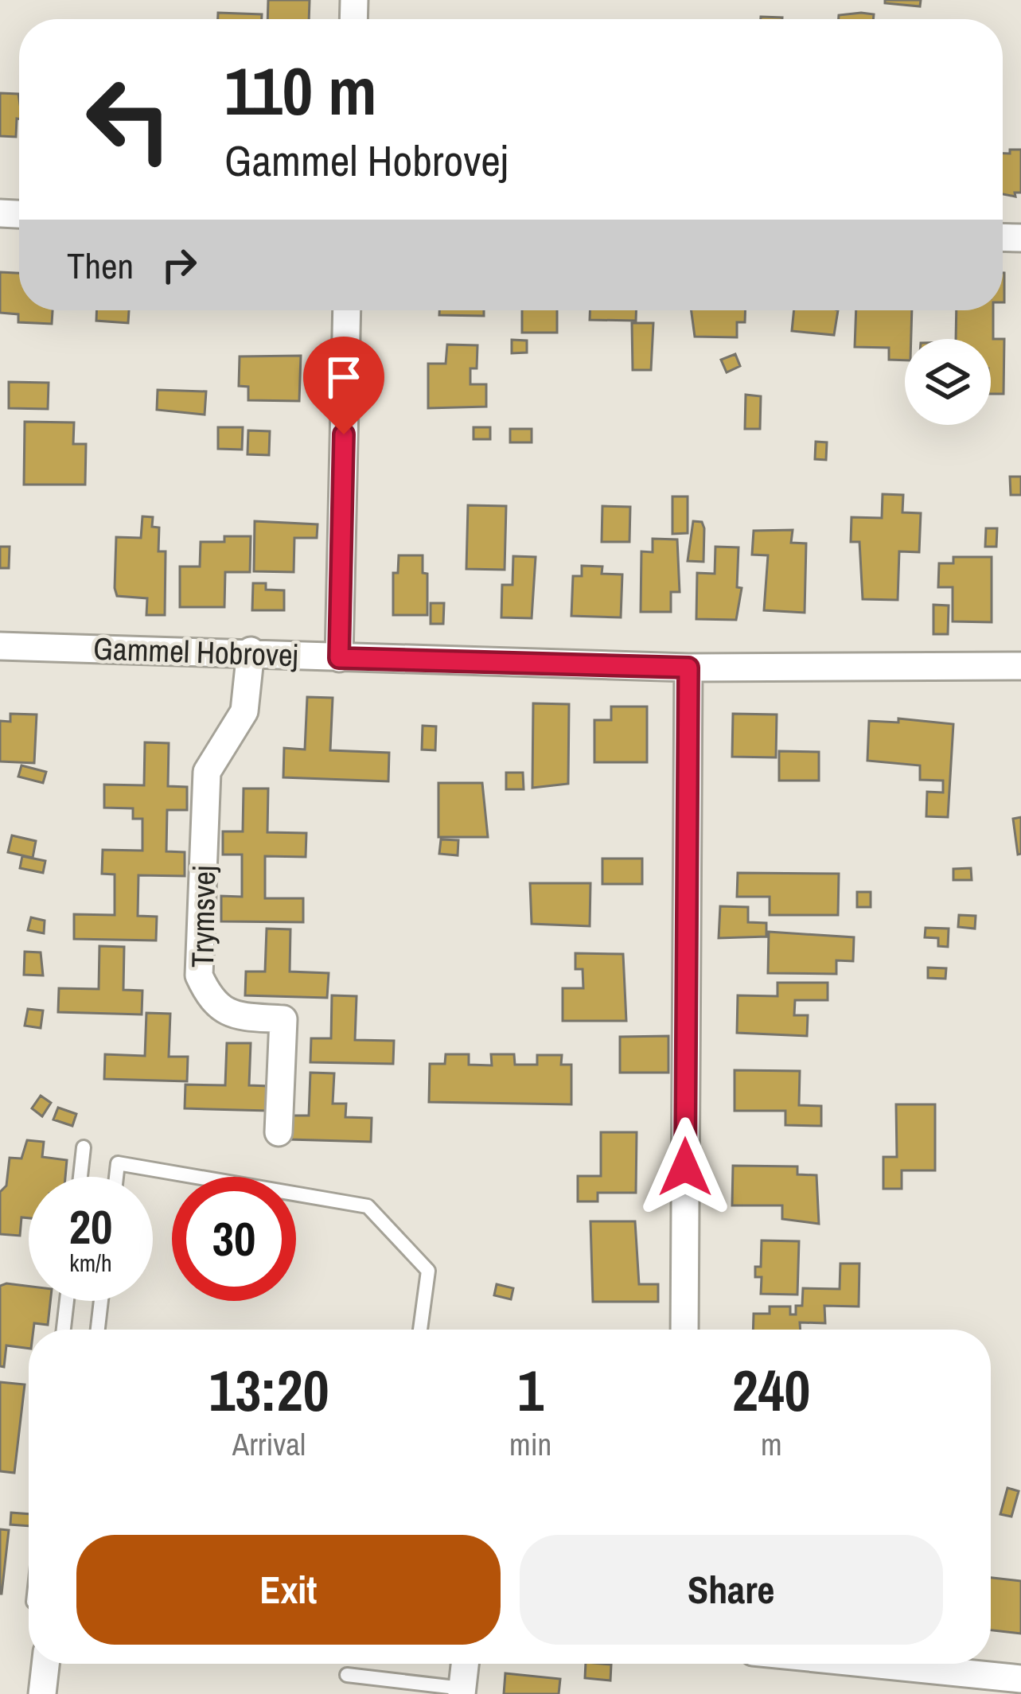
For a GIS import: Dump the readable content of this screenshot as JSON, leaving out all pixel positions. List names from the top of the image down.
{
  "streets": {
    "street": ["Gammel Hobrovej", "Trymsvej"]
  },
  "crossings": [
    ["Gammel Hobrovej", "Trymsvej"]
  ],
  "page": {
    "turn": ["110 m", "Gammel Hobrovej"],
    "then": "Then",
    "speed": "20 km/h",
    "limit": "30",
    "eta": [
      "13:20",
      "Arrival",
      "1",
      "min",
      "240",
      "m"
    ],
    "buttons": ["Exit", "Share"]
  }
}
